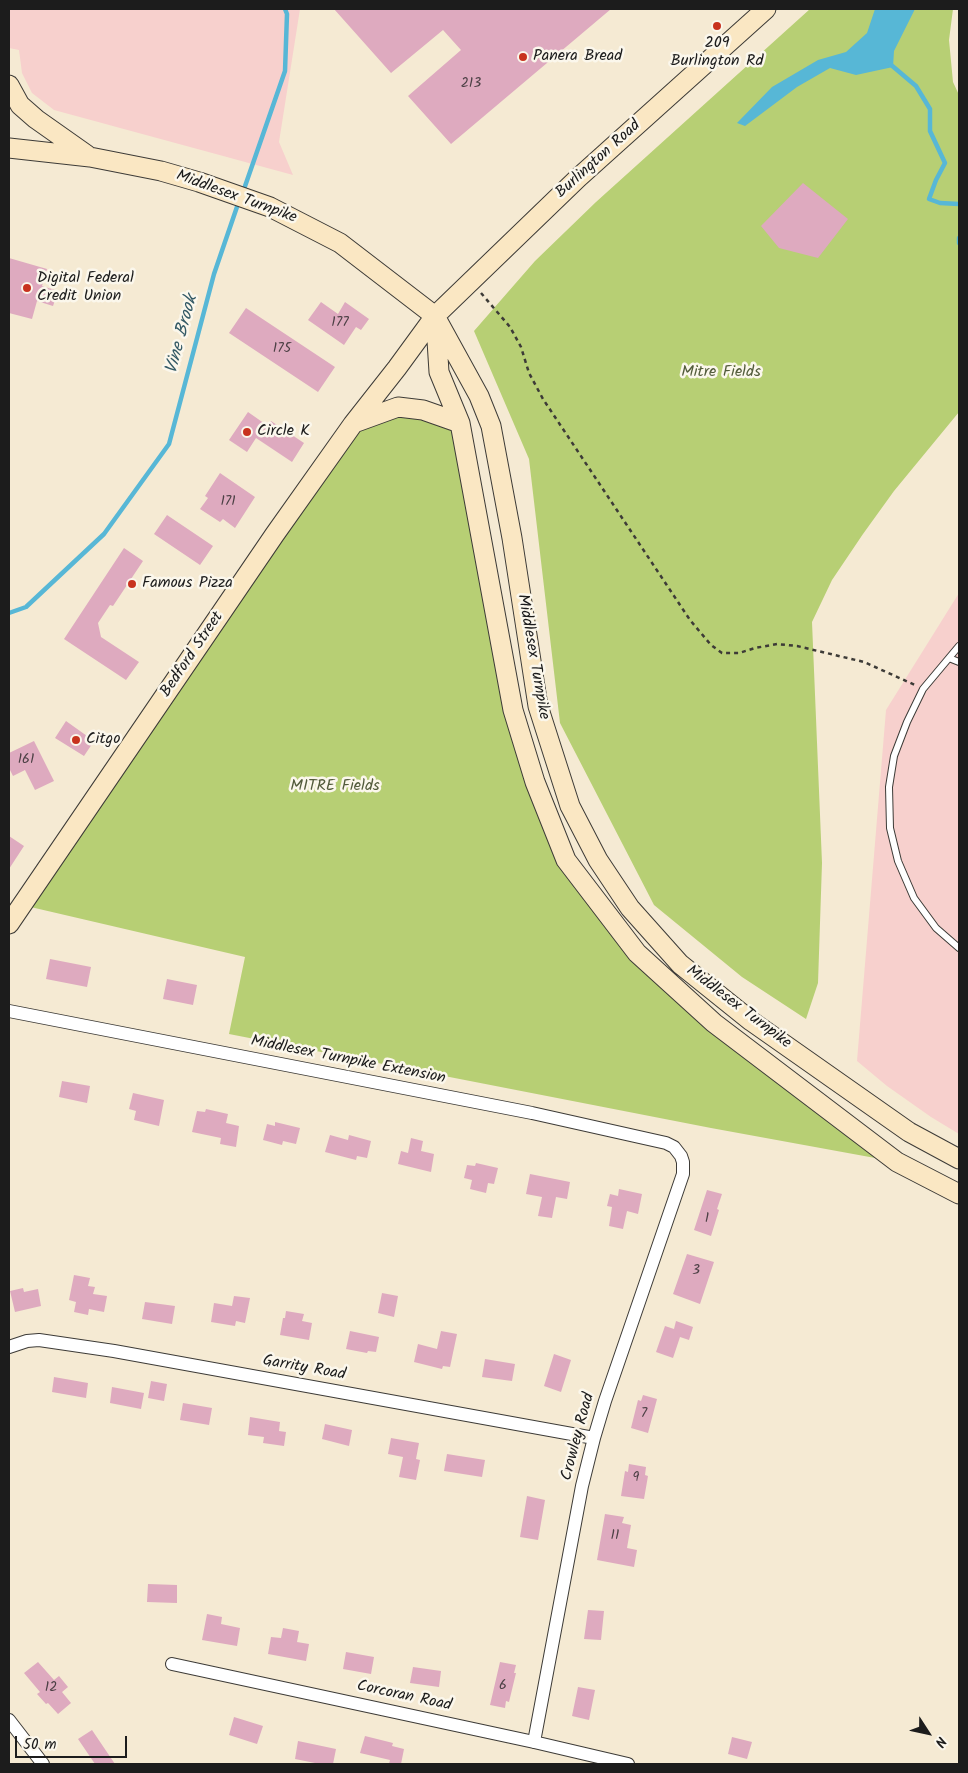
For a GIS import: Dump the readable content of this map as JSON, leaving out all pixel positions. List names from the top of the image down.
{
  "streets": {
    "main road": ["Burlington Road", "Middlesex Turnpike", "Bedford Street"],
    "street": [
      "Middlesex Turnpike Extension",
      "Garrity Road",
      "Crowley Road",
      "Corcoran Road"
    ]
  },
  "crossings": [
    ["Burlington Road", "Middlesex Turnpike"],
    ["Burlington Road", "Bedford Street"],
    ["Middlesex Turnpike", "Bedford Street"],
    ["Middlesex Turnpike Extension", "Crowley Road"],
    ["Garrity Road", "Crowley Road"],
    ["Crowley Road", "Corcoran Road"]
  ],
  "water": ["Vine Brook"],
  "parks": ["Mitre Fields", "MITRE Fields"],
  "places": [
    "209 Burlington Rd",
    "Panera Bread",
    "Digital Federal Credit Union",
    "Circle K",
    "Famous Pizza",
    "Citgo"
  ],
  "house_numbers": [
    "213",
    "177",
    "175",
    "171",
    "161",
    "1",
    "3",
    "7",
    "9",
    "11",
    "6",
    "12"
  ],
  "scale_bar": "50 m",
  "north": "bottom right"
}
